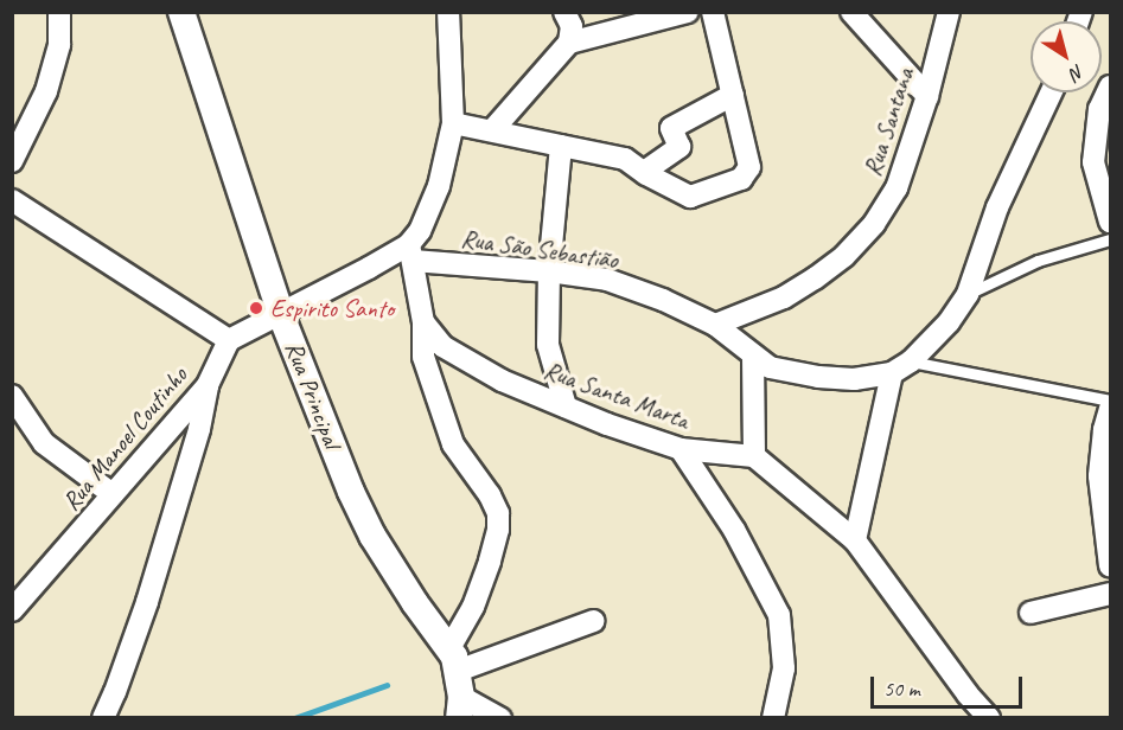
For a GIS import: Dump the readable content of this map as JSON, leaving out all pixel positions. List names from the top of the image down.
{
  "streets": {
    "street": [
      "Rua Santana",
      "Rua São Sebastião",
      "Rua Principal",
      "Rua Santa Marta",
      "Rua Manoel Coutinho"
    ]
  },
  "crossings": [
    ["Rua Santana", "Rua São Sebastião"]
  ],
  "places": ["Espirito Santo"],
  "scale_bar": "50 m",
  "north": "bottom right"
}
